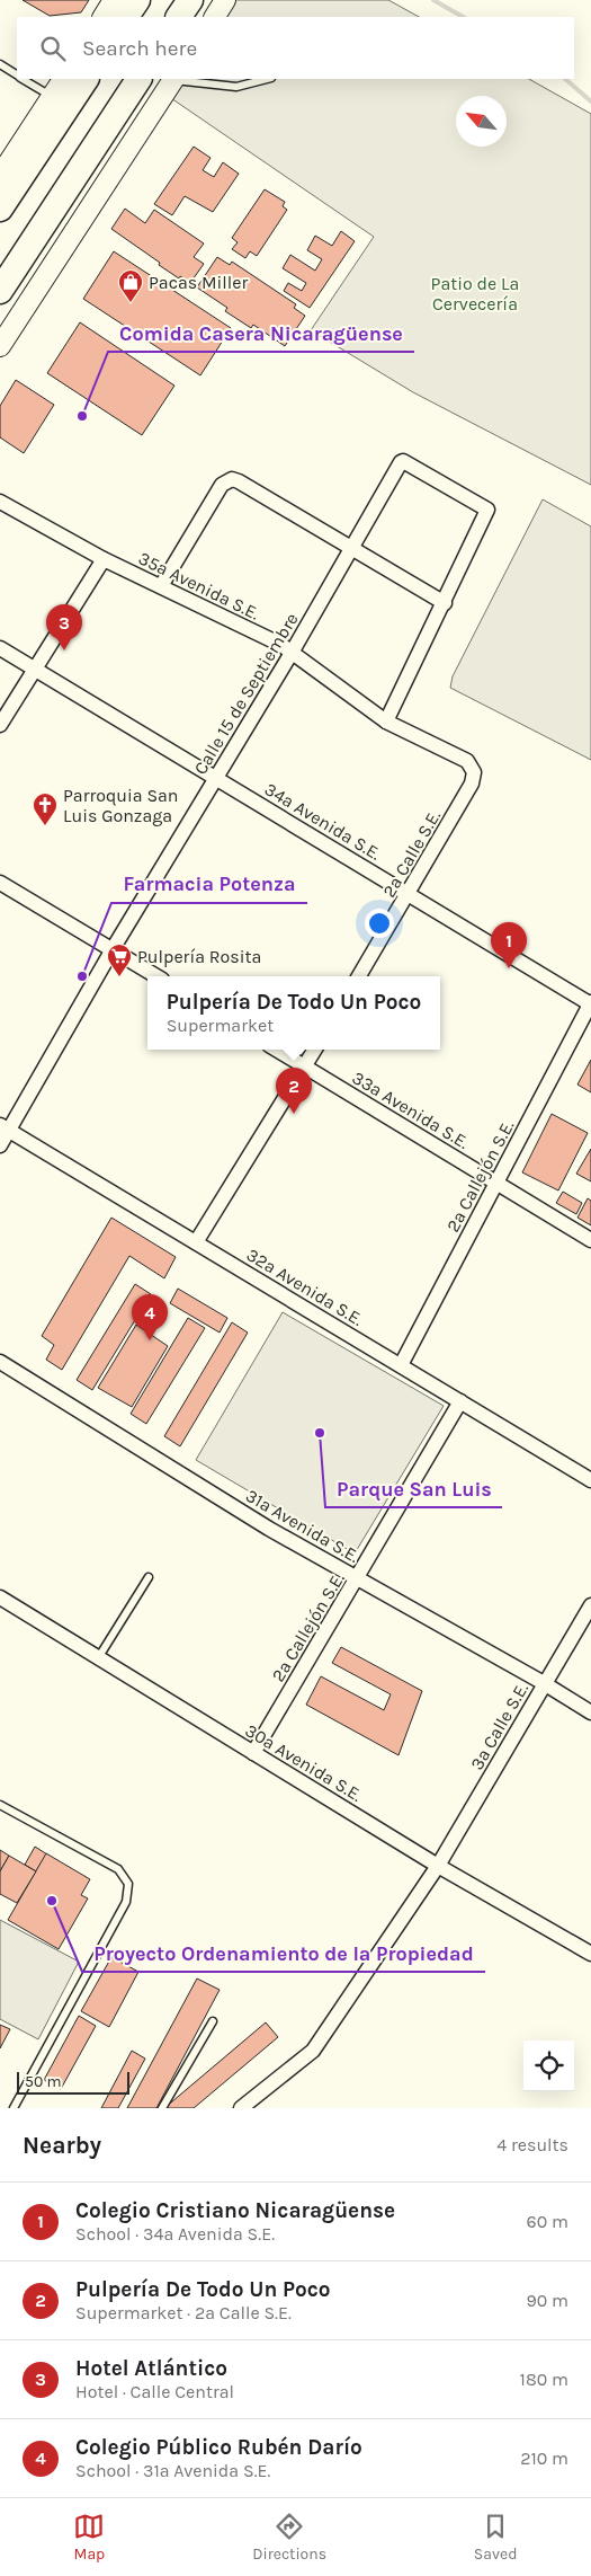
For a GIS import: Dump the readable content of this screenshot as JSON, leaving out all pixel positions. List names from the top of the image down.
{
  "streets": {
    "street": [
      "35a Avenida S.E.",
      "Calle 15 de Septiembre",
      "34a Avenida S.E.",
      "2a Calle S.E.",
      "33a Avenida S.E.",
      "2a Callejón S.E.",
      "32a Avenida S.E.",
      "31a Avenida S.E.",
      "3a Calle S.E.",
      "30a Avenida S.E."
    ]
  },
  "crossings": [
    ["35a Avenida S.E.", "Calle 15 de Septiembre"],
    ["35a Avenida S.E.", "2a Calle S.E."],
    ["Calle 15 de Septiembre", "34a Avenida S.E."],
    ["Calle 15 de Septiembre", "32a Avenida S.E."],
    ["34a Avenida S.E.", "2a Calle S.E."],
    ["34a Avenida S.E.", "2a Callejón S.E."],
    ["33a Avenida S.E.", "2a Callejón S.E."],
    ["2a Callejón S.E.", "32a Avenida S.E."],
    ["2a Callejón S.E.", "31a Avenida S.E."],
    ["2a Callejón S.E.", "30a Avenida S.E."],
    ["31a Avenida S.E.", "3a Calle S.E."],
    ["3a Calle S.E.", "30a Avenida S.E."]
  ],
  "parks": ["Patio de La Cervecería"],
  "places": {
    "shop": ["Pacas Miller"],
    "other": [
      "Comida Casera Nicaragüense",
      "Farmacia Potenza",
      "Parque San Luis",
      "Proyecto Ordenamiento de la Propiedad"
    ],
    "church": ["Parroquia San Luis Gonzaga"],
    "supermarket": ["Pulpería Rosita"]
  },
  "scale_bar": "50 m",
  "north": "top left",
  "page": {
    "search": "Search here",
    "pins": [
      "3",
      "1",
      "2",
      "4"
    ],
    "popup": ["Pulpería De Todo Un Poco", "Supermarket"],
    "scale": "50 m",
    "heading": ["Nearby", "4 results"],
    "list": [
      {
        "mark": "1",
        "name": "Colegio Cristiano Nicaragüense",
        "note": "School · 34a Avenida S.E.",
        "value": "60 m"
      },
      {
        "mark": "2",
        "name": "Pulpería De Todo Un Poco",
        "note": "Supermarket · 2a Calle S.E.",
        "value": "90 m"
      },
      {
        "mark": "3",
        "name": "Hotel Atlántico",
        "note": "Hotel · Calle Central",
        "value": "180 m"
      },
      {
        "mark": "4",
        "name": "Colegio Público Rubén Darío",
        "note": "School · 31a Avenida S.E.",
        "value": "210 m"
      }
    ],
    "nav": ["Map", "Directions", "Saved"]
  }
}
